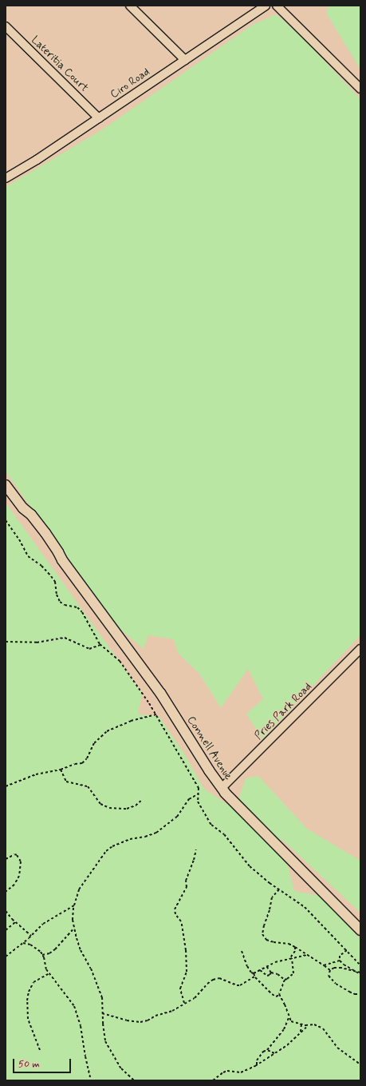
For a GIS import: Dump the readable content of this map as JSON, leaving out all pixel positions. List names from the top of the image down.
{
  "streets": {
    "street": [
      "Lateritia Court",
      "Ciro Road",
      "Pries Park Road",
      "Connell Avenue"
    ]
  },
  "crossings": [
    ["Lateritia Court", "Ciro Road"],
    ["Pries Park Road", "Connell Avenue"]
  ],
  "scale_bar": "50 m"
}
